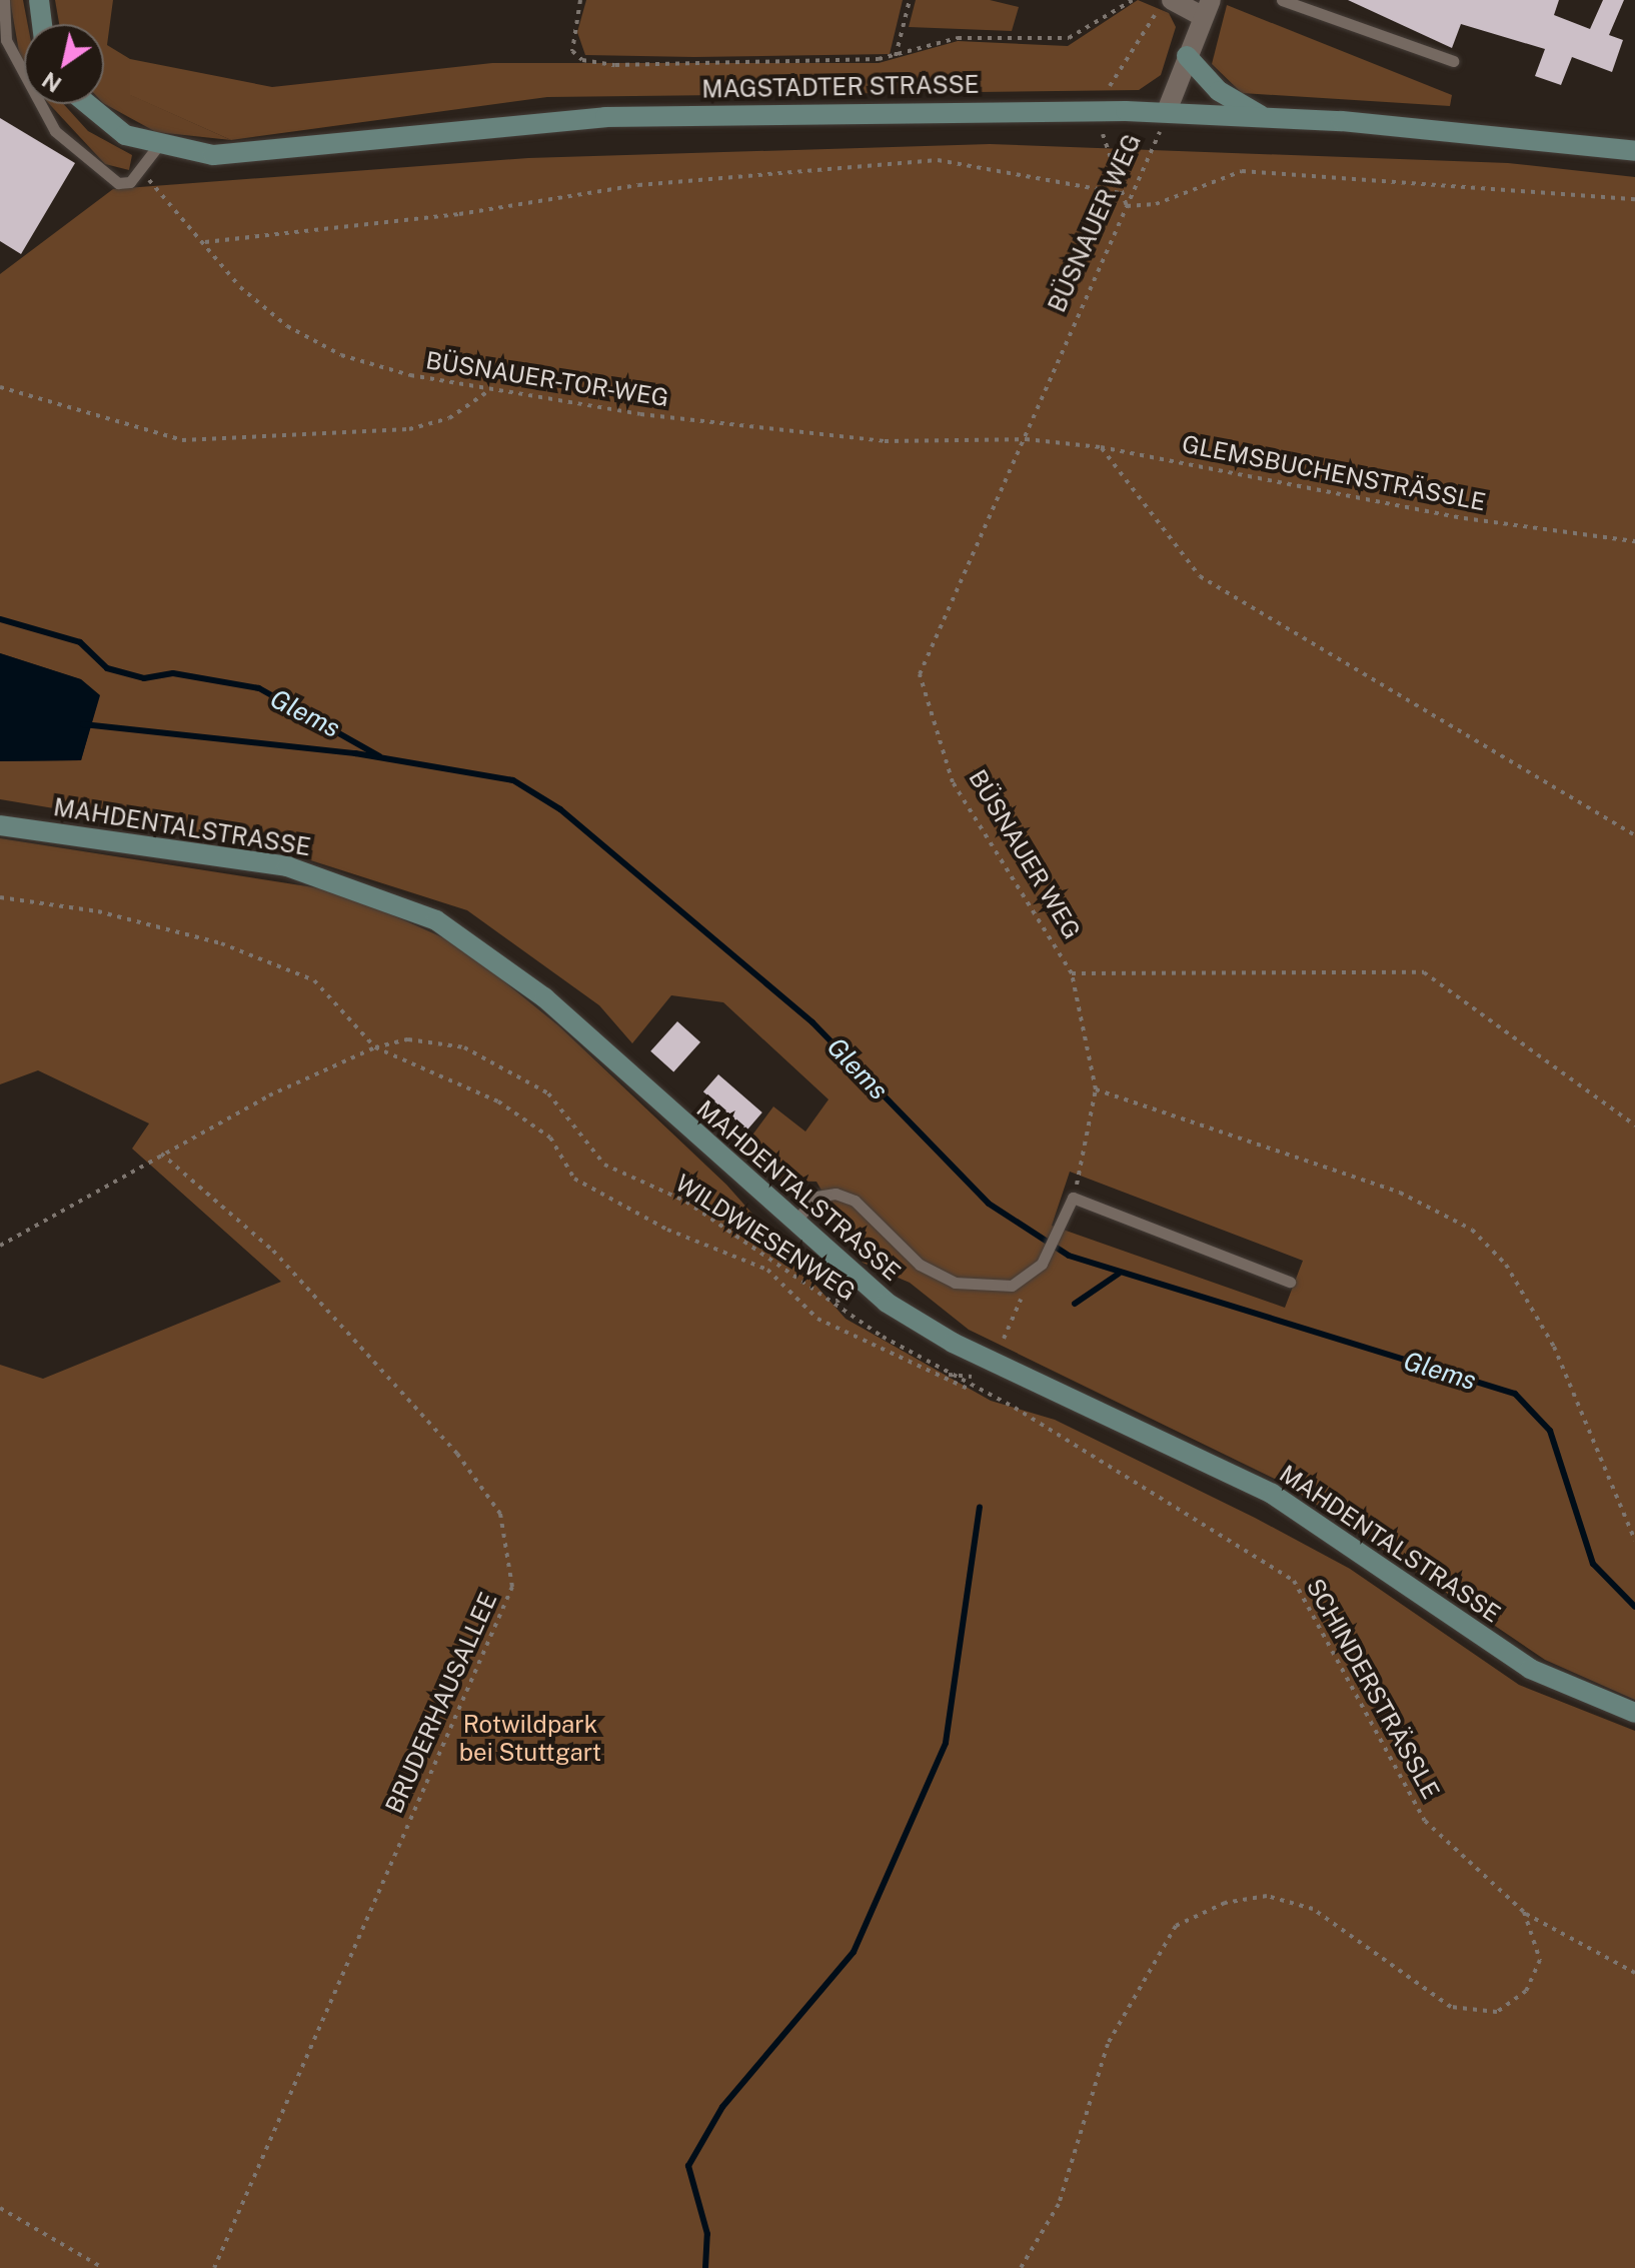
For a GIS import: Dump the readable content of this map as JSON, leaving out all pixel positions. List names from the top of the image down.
{
  "streets": {
    "main road": ["MAGSTADTER STRASSE", "MAHDENTALSTRASSE"],
    "path": [
      "BÜSNAUER WEG",
      "BÜSNAUER-TOR-WEG",
      "GLEMSBUCHENSTRÄSSLE",
      "WILDWIESENWEG",
      "SCHINDERSTRÄSSLE",
      "BRUDERHAUSALLEE"
    ]
  },
  "crossings": [
    ["MAGSTADTER STRASSE", "BÜSNAUER WEG"],
    ["BÜSNAUER WEG", "BÜSNAUER-TOR-WEG"],
    ["BÜSNAUER WEG", "GLEMSBUCHENSTRÄSSLE"],
    ["BÜSNAUER-TOR-WEG", "GLEMSBUCHENSTRÄSSLE"],
    ["WILDWIESENWEG", "SCHINDERSTRÄSSLE"],
    ["WILDWIESENWEG", "BRUDERHAUSALLEE"]
  ],
  "water": ["Glems"],
  "parks": ["Rotwildpark bei Stuttgart"],
  "north": "bottom left"
}
